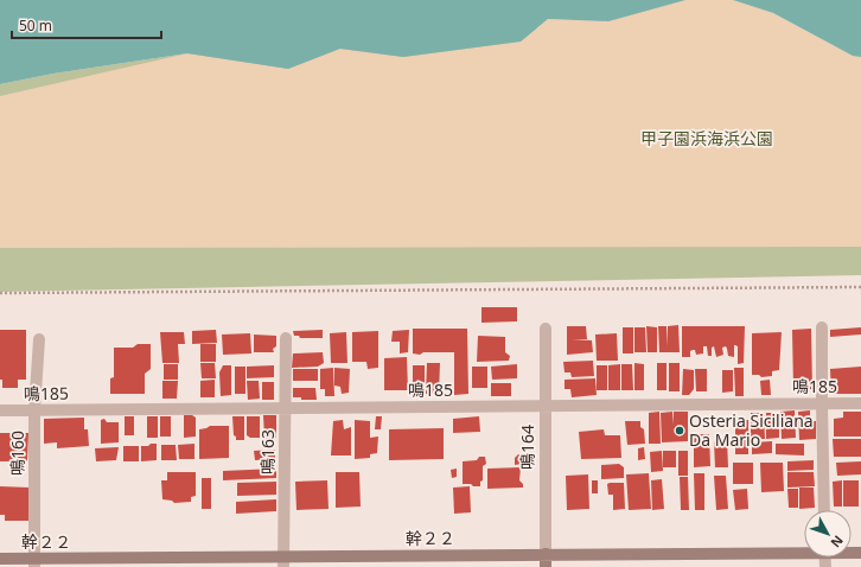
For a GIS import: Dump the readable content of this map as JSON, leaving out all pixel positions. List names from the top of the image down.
{
  "streets": {
    "street": [
      "鳴185",
      "鳴164",
      "鳴163",
      "鳴160",
      "幹２２"
    ]
  },
  "crossings": [
    ["鳴185", "鳴164"],
    ["鳴185", "鳴163"],
    ["鳴185", "鳴160"],
    ["鳴164", "幹２２"],
    ["鳴163", "幹２２"],
    ["鳴160", "幹２２"]
  ],
  "parks": ["甲子園浜海浜公園"],
  "places": ["Osteria Siciliana Da Mario"],
  "scale_bar": "50 m",
  "north": "bottom right"
}
